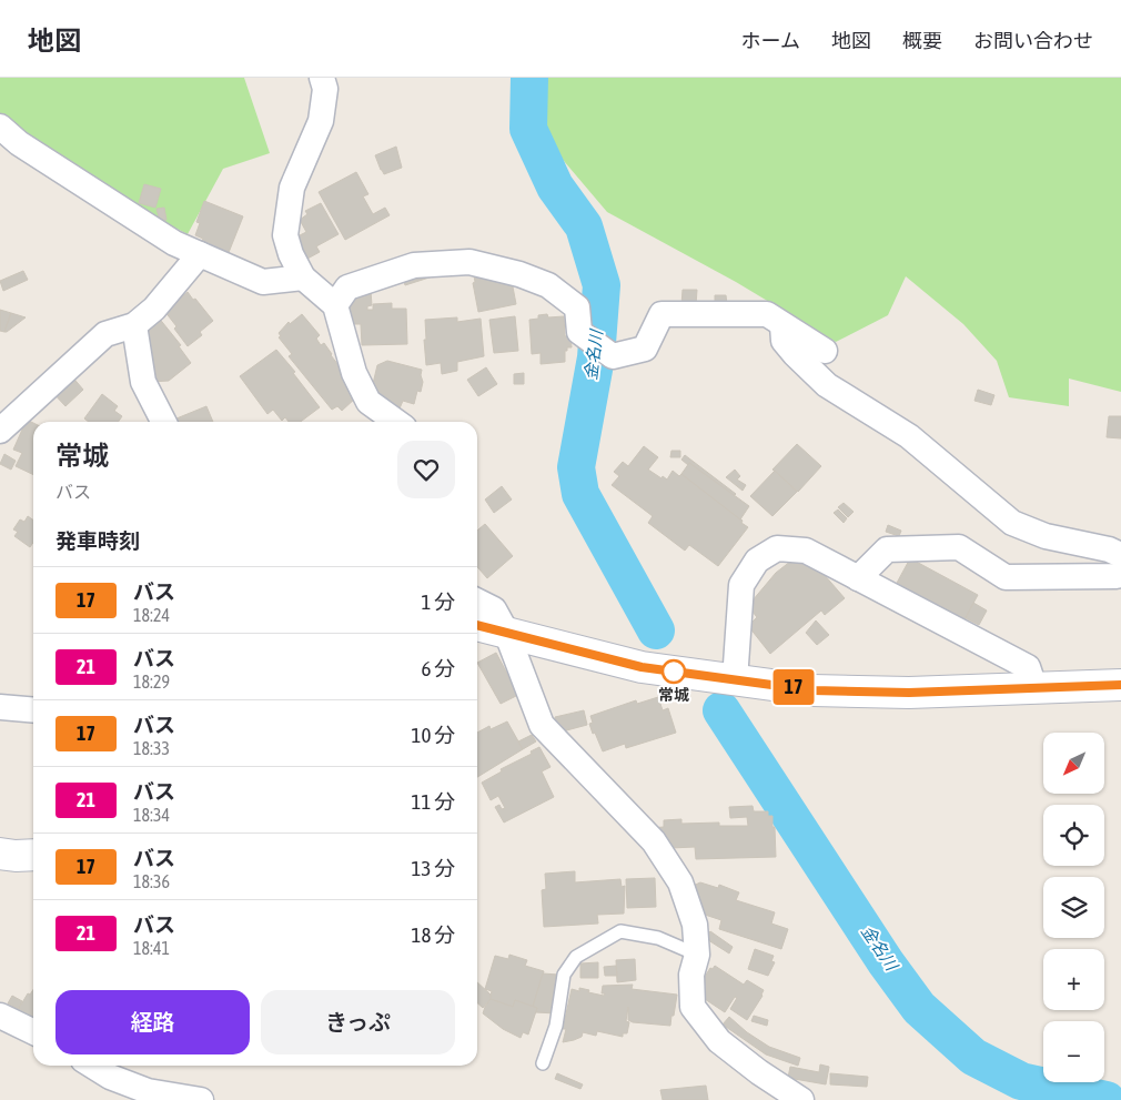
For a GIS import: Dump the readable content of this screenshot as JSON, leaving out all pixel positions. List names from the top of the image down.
{
  "water": ["金名川"],
  "places": ["常城"],
  "lines": ["bus line 17"],
  "north": "bottom left",
  "page": {
    "header": "地図",
    "nav": [
      "ホーム",
      "地図",
      "概要",
      "お問い合わせ"
    ],
    "on_map": "17",
    "heading": [
      ["常城", "バス"],
      "発車時刻"
    ],
    "list": [
      {
        "mark": "17",
        "name": "バス",
        "note": "18:24",
        "value": "1 分"
      },
      {
        "mark": "21",
        "name": "バス",
        "note": "18:29",
        "value": "6 分"
      },
      {
        "mark": "17",
        "name": "バス",
        "note": "18:33",
        "value": "10 分"
      },
      {
        "mark": "21",
        "name": "バス",
        "note": "18:34",
        "value": "11 分"
      },
      {
        "mark": "17",
        "name": "バス",
        "note": "18:36",
        "value": "13 分"
      },
      {
        "mark": "21",
        "name": "バス",
        "note": "18:41",
        "value": "18 分"
      }
    ],
    "map_buttons": ["+", "−"],
    "buttons": ["経路", "きっぷ"]
  }
}
